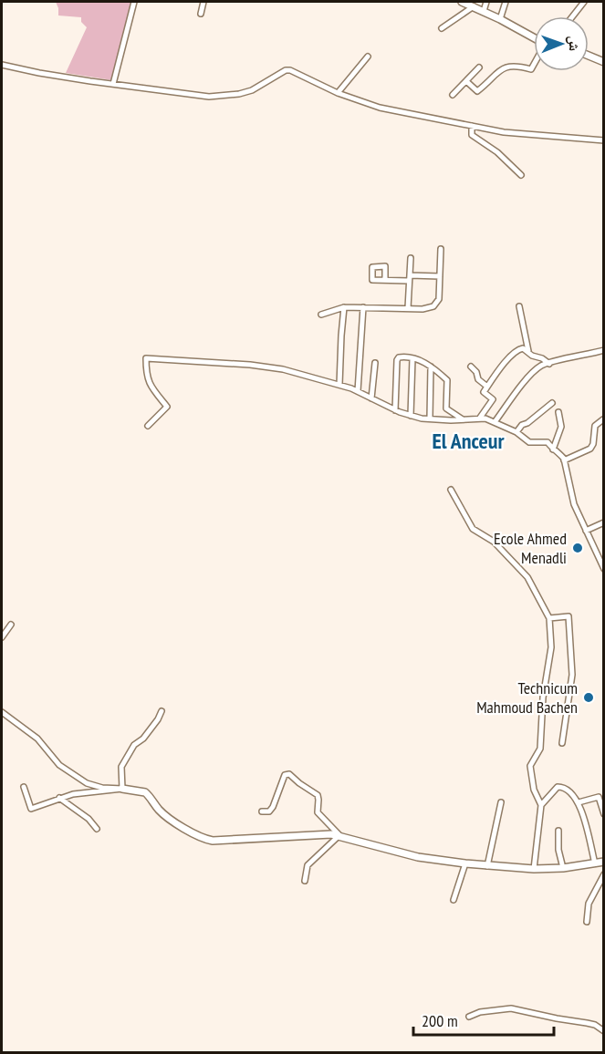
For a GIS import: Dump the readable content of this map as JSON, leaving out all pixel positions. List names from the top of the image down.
{
  "districts": ["El Anceur"],
  "places": ["Ecole Ahmed Menadli", "Technicum Mahmoud Bachen"],
  "scale_bar": "200 m",
  "north": "right"
}
